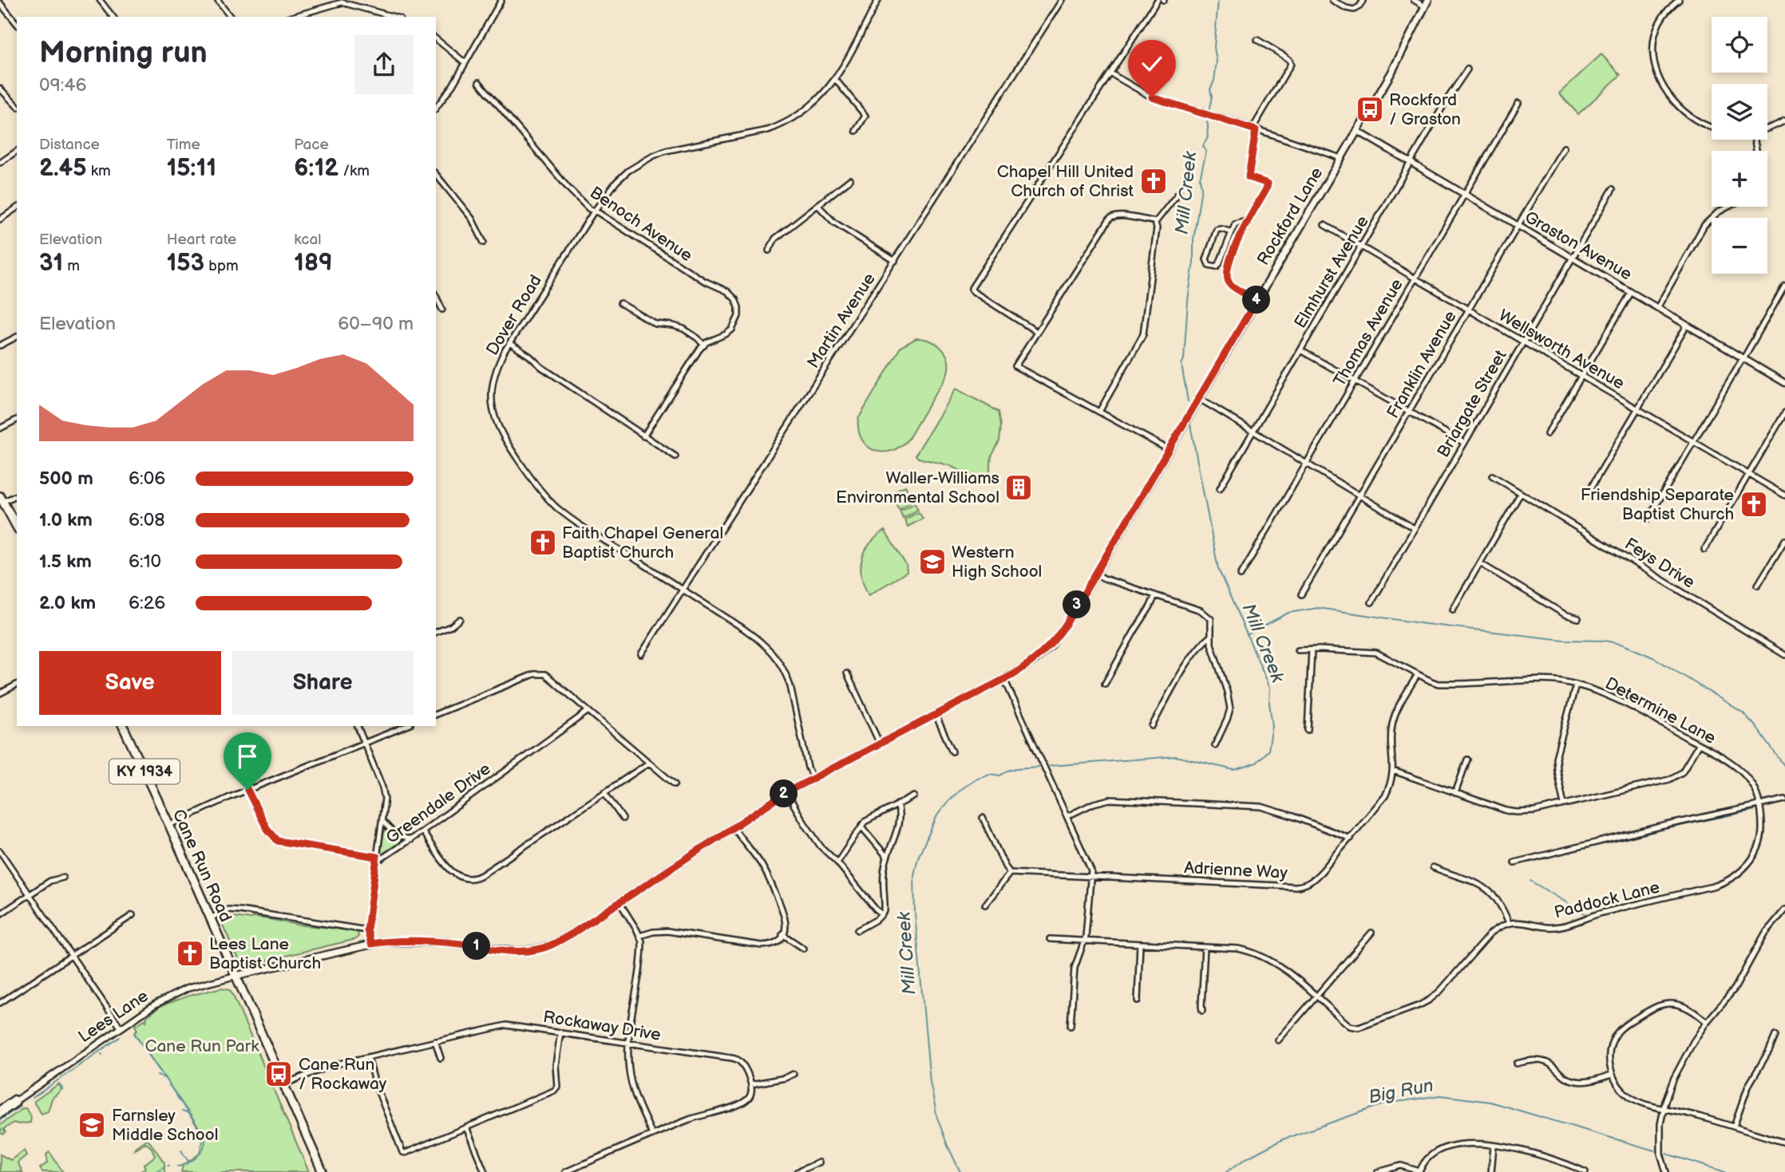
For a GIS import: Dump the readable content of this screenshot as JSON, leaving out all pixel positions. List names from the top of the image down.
{
  "streets": {
    "highway": ["KY 1934", "Cane Run Road"],
    "main road": ["Rockford Lane"],
    "street": [
      "Benoch Avenue",
      "Graston Avenue",
      "Elmhurst Avenue",
      "Dover Road",
      "Martin Avenue",
      "Thomas Avenue",
      "Wellsworth Avenue",
      "Franklin Avenue",
      "Briargate Street",
      "Feys Drive",
      "Determine Lane",
      "Greendale Drive",
      "Adrienne Way",
      "Paddock Lane",
      "Lees Lane",
      "Rockaway Drive"
    ]
  },
  "crossings": [
    ["Rockford Lane", "Graston Avenue"],
    ["Rockford Lane", "Dover Road"],
    ["Rockford Lane", "Cane Run Road"],
    ["Rockford Lane", "Lees Lane"],
    ["Benoch Avenue", "Dover Road"],
    ["Graston Avenue", "Elmhurst Avenue"],
    ["Graston Avenue", "Thomas Avenue"],
    ["Graston Avenue", "Franklin Avenue"],
    ["Graston Avenue", "Briargate Street"],
    ["Elmhurst Avenue", "Wellsworth Avenue"],
    ["Dover Road", "Martin Avenue"],
    ["Thomas Avenue", "Wellsworth Avenue"],
    ["Wellsworth Avenue", "Franklin Avenue"],
    ["Wellsworth Avenue", "Briargate Street"],
    ["Determine Lane", "Adrienne Way"],
    ["Determine Lane", "Paddock Lane"],
    ["Cane Run Road", "Lees Lane"],
    ["Cane Run Road", "Rockaway Drive"]
  ],
  "water": ["Mill Creek", "Big Run"],
  "parks": ["Cane Run Park"],
  "places": {
    "bus stop": ["Rockford / Graston", "Cane Run / Rockaway"],
    "church": [
      "Chapel Hill United Church of Christ",
      "Friendship Separate Baptist Church",
      "Faith Chapel General Baptist Church",
      "Lees Lane Baptist Church"
    ],
    "building": ["Waller-Williams Environmental School"],
    "school or university": ["Western High School", "Farnsley Middle School"]
  },
  "page": {
    "map_buttons": ["+", "−"],
    "heading": ["Morning run", "09:46"],
    "stats": [
      ["Distance", "2.45 km"],
      ["Time", "15:11"],
      ["Pace", "6:12 /km"],
      ["Elevation", "31 m"],
      ["Heart rate", "153 bpm"],
      ["kcal", "189"]
    ],
    "pins": [
      "4",
      "3",
      "2",
      "1"
    ],
    "chart": ["Elevation", "60–90 m"],
    "list": [
      {
        "name": "500 m",
        "note": "6:06"
      },
      {
        "name": "1.0 km",
        "note": "6:08"
      },
      {
        "name": "1.5 km",
        "note": "6:10"
      },
      {
        "name": "2.0 km",
        "note": "6:26"
      }
    ],
    "buttons": ["Save", "Share"]
  }
}
